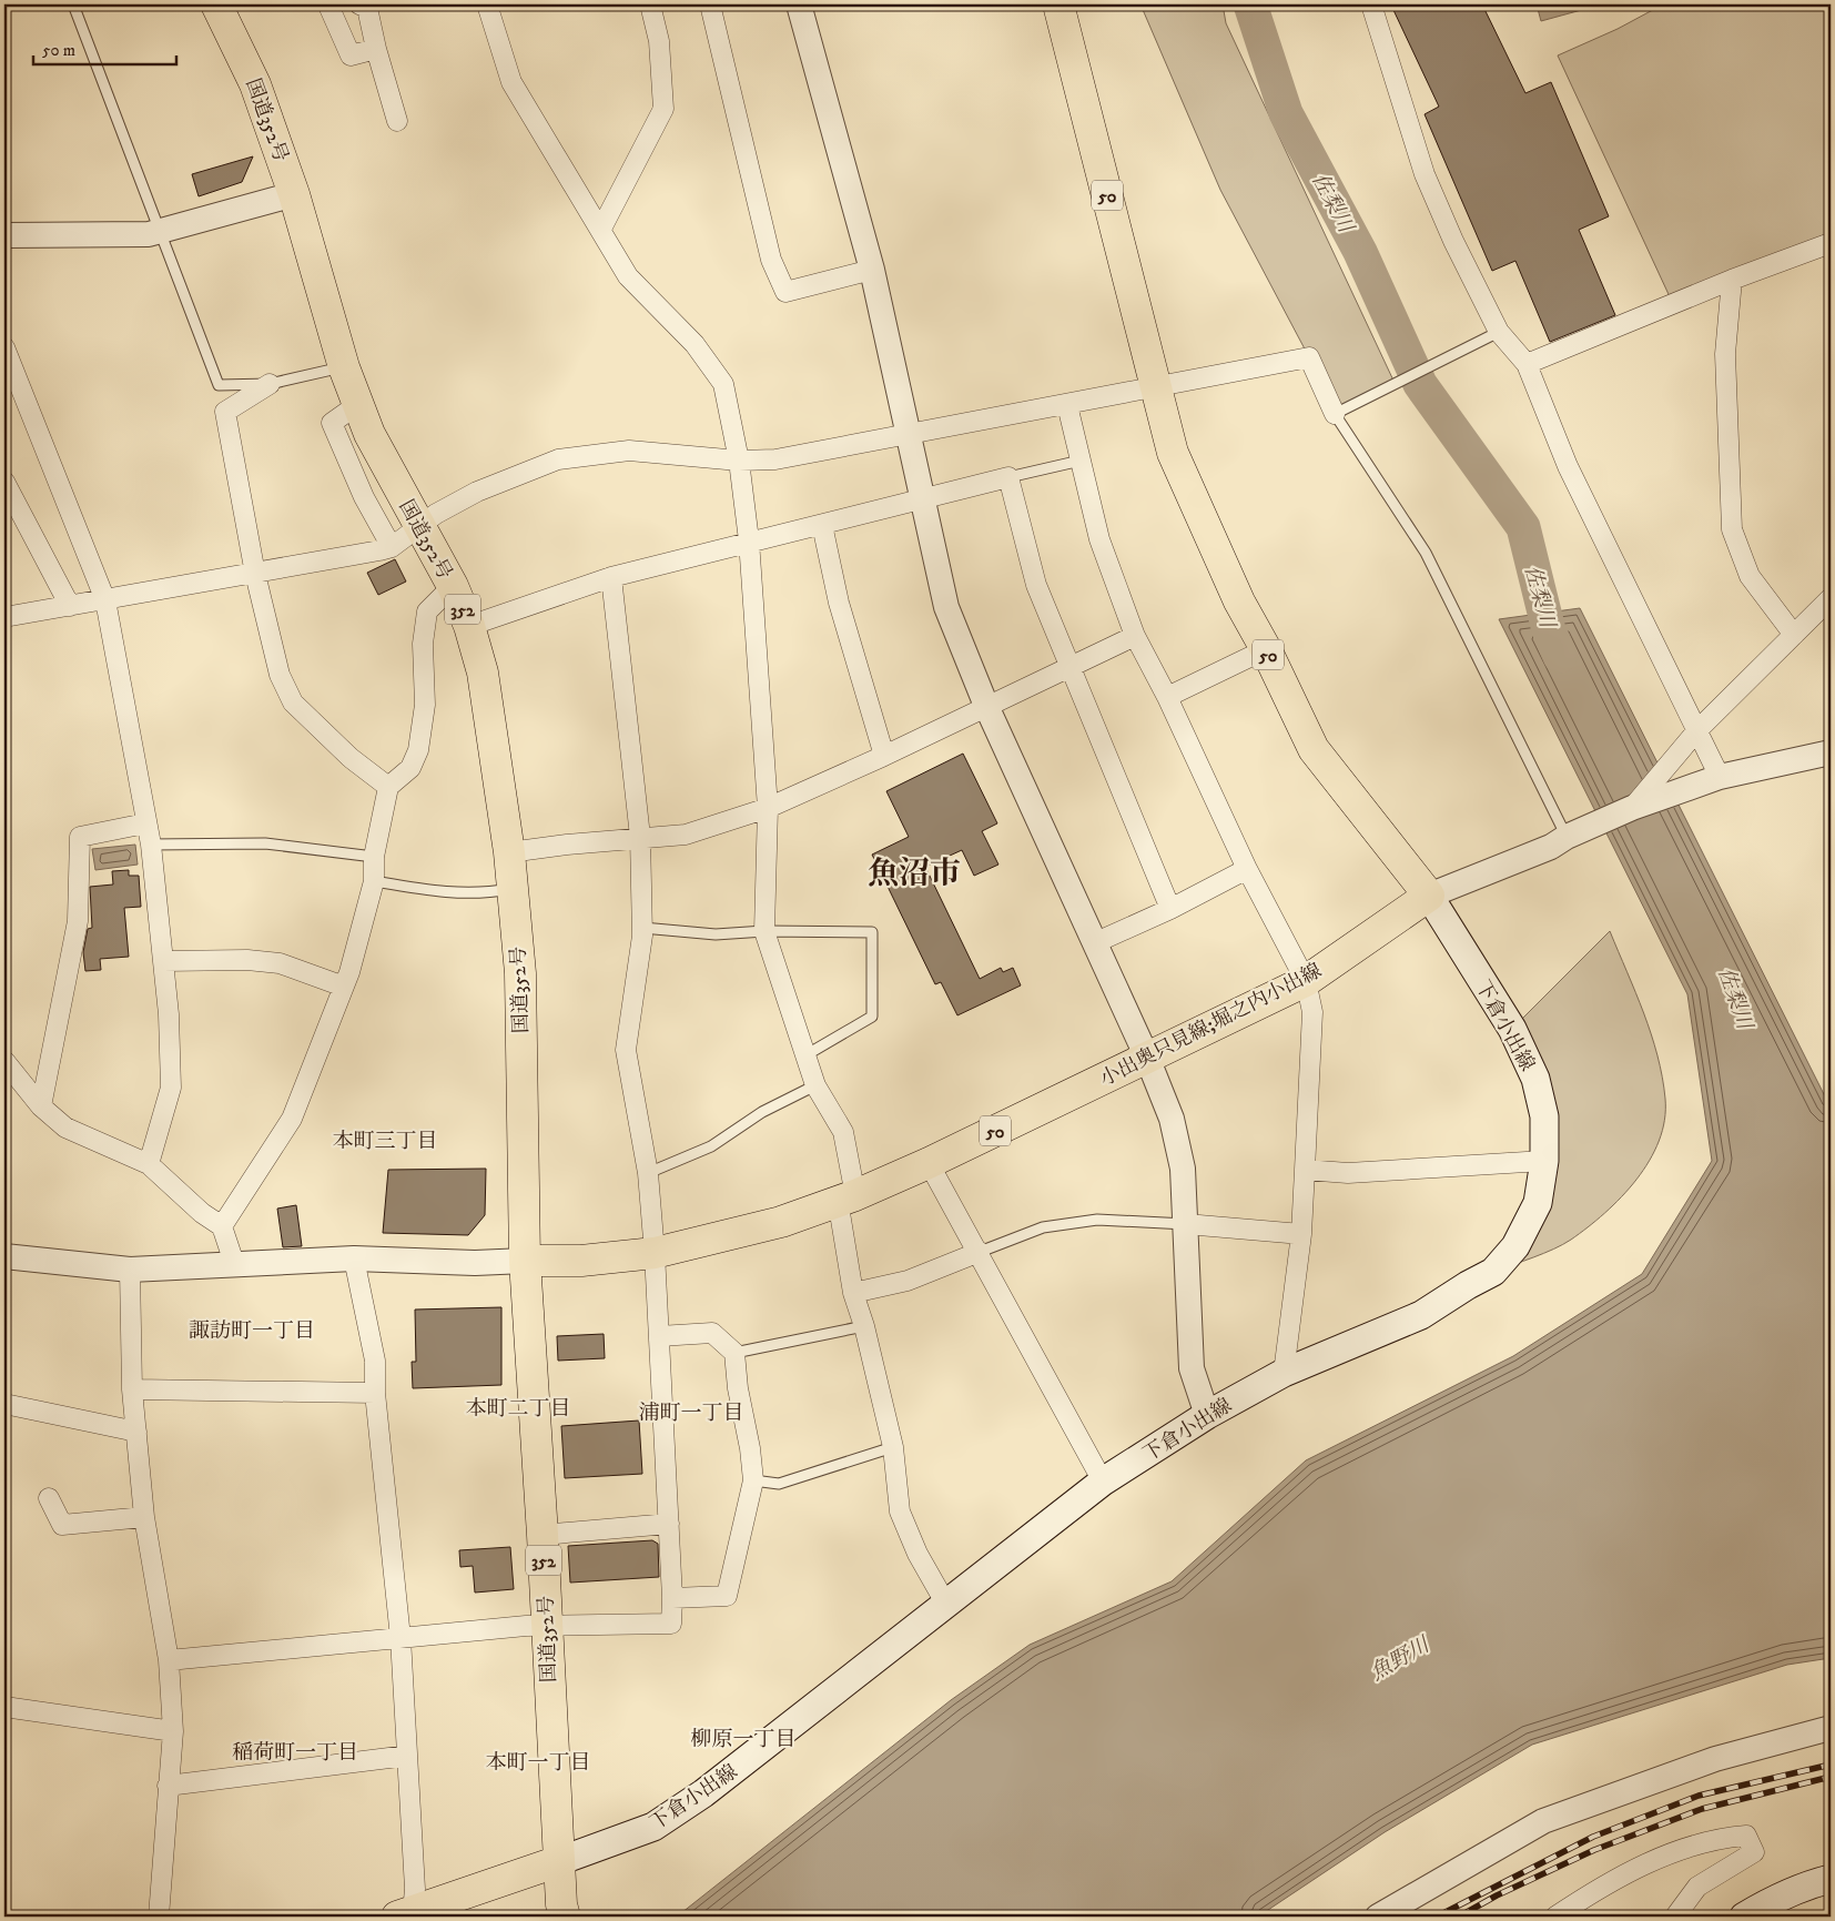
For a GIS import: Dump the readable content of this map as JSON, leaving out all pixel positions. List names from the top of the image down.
{
  "streets": {
    "main road": [
      "国道352号",
      "50",
      "352",
      "小出奥只見線;堀之内小出線",
      "下倉小出線"
    ]
  },
  "crossings": [
    ["国道352号", "小出奥只見線;堀之内小出線"],
    ["国道352号", "下倉小出線"],
    ["50", "小出奥只見線;堀之内小出線"],
    ["50", "下倉小出線"],
    ["小出奥只見線;堀之内小出線", "下倉小出線"]
  ],
  "districts": [
    "魚沼市",
    "本町三丁目",
    "諏訪町一丁目",
    "本町二丁目",
    "浦町一丁目",
    "柳原一丁目",
    "稲荷町一丁目",
    "本町一丁目"
  ],
  "water": ["佐梨川", "魚野川"],
  "scale_bar": "50 m"
}
